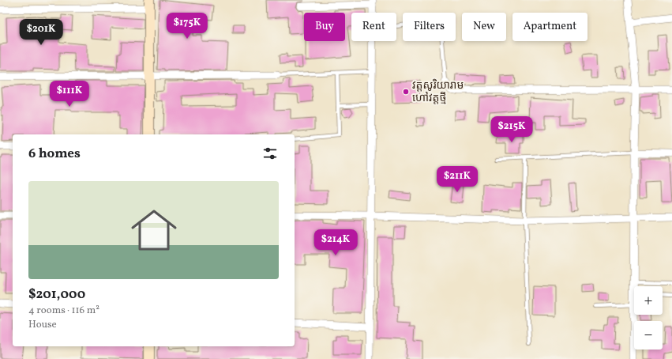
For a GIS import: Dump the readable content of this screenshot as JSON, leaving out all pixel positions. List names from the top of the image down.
{
  "places": ["វត្តសូរិយារាម ហៅវត្តថ្មី"],
  "page": {
    "price": [
      "$175K",
      "$201K",
      "$111K",
      "$215K",
      "$211K",
      "$214K"
    ],
    "chip": [
      "Buy",
      "Rent",
      "Filters",
      "New",
      "Apartment"
    ],
    "heading": "6 homes",
    "list": [
      {
        "name": "$201,000",
        "note": "4 rooms · 116 m² · House"
      }
    ],
    "map_buttons": ["+", "−"]
  }
}
